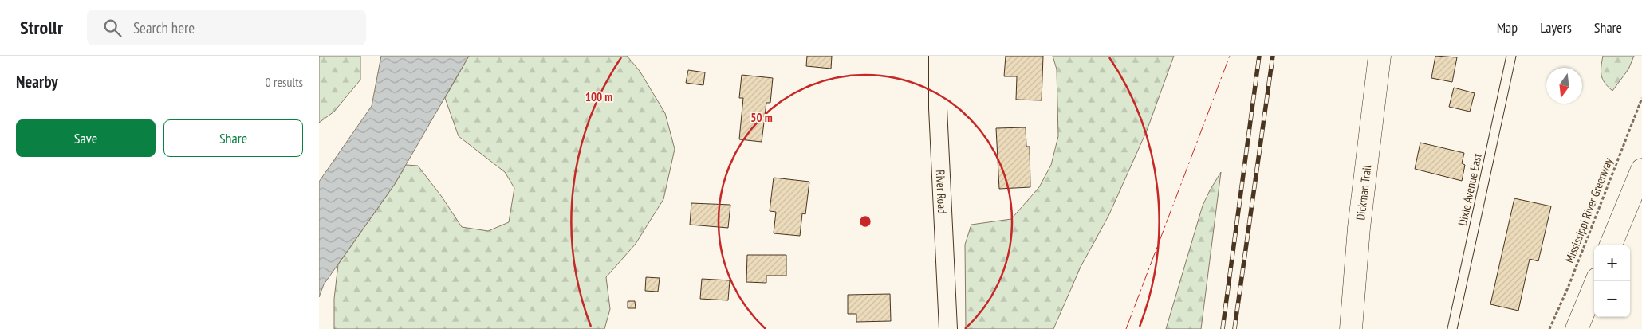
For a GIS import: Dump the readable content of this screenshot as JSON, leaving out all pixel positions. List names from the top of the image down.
{
  "streets": {
    "street": ["Dickman Trail", "River Road"],
    "lane": ["Dixie Avenue East"],
    "path": ["Mississippi River Greenway"]
  },
  "north": "bottom",
  "page": {
    "header": "Strollr",
    "search": "Search here",
    "nav": ["Map", "Layers", "Share"],
    "heading": ["Nearby", "0 results"],
    "buttons": ["Save", "Share"],
    "map_buttons": ["+", "−"]
  },
  "rings": ["100 m", "50 m"]
}
